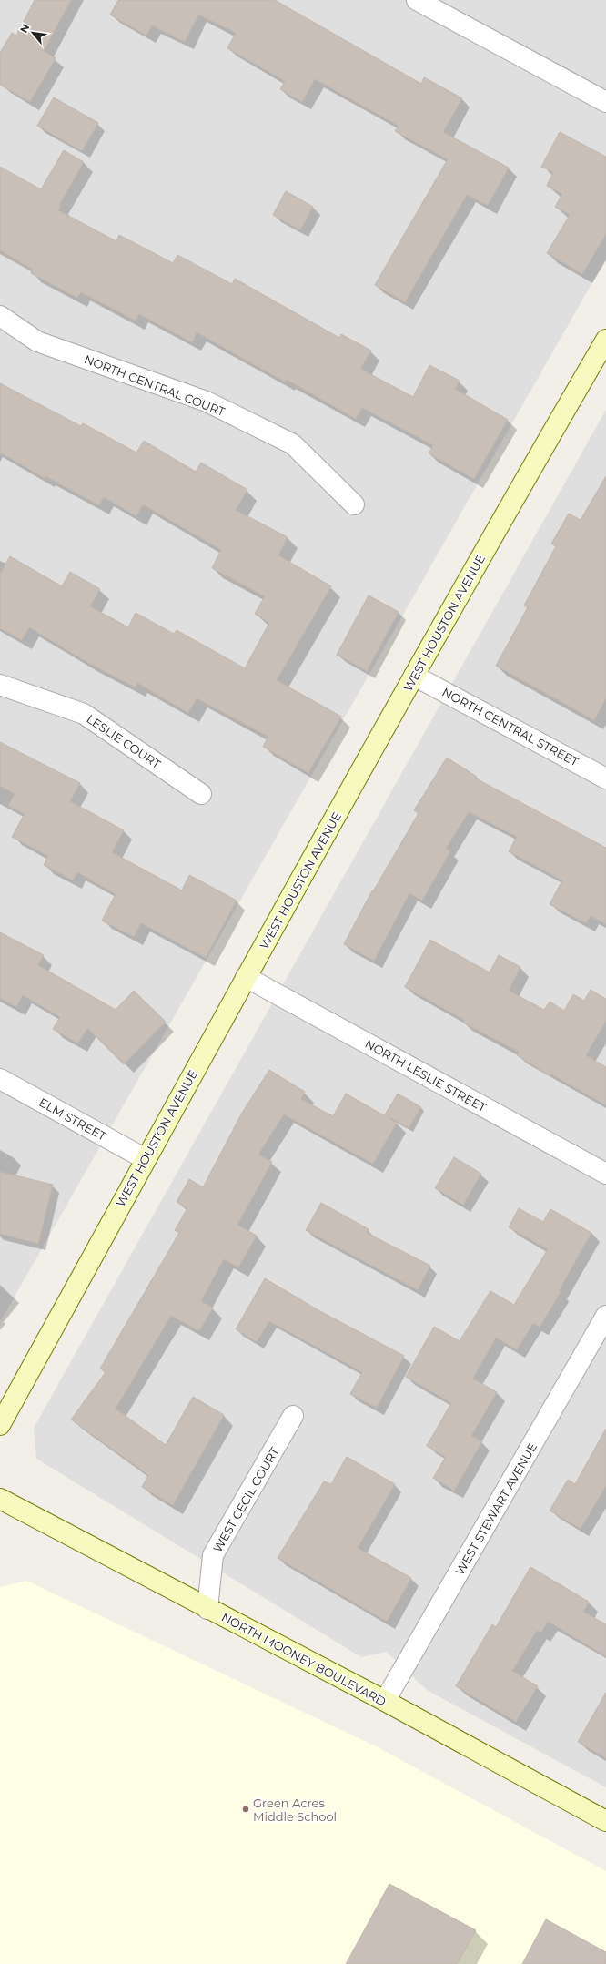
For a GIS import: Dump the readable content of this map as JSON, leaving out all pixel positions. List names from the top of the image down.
{
  "streets": {
    "main road": ["WEST HOUSTON AVENUE", "NORTH MOONEY BOULEVARD"],
    "street": [
      "NORTH CENTRAL COURT",
      "NORTH CENTRAL STREET",
      "LESLIE COURT",
      "NORTH LESLIE STREET",
      "ELM STREET",
      "WEST CECIL COURT",
      "WEST STEWART AVENUE"
    ]
  },
  "crossings": [
    ["WEST HOUSTON AVENUE", "NORTH CENTRAL STREET"],
    ["WEST HOUSTON AVENUE", "NORTH LESLIE STREET"],
    ["WEST HOUSTON AVENUE", "ELM STREET"],
    ["WEST CECIL COURT", "NORTH MOONEY BOULEVARD"],
    ["WEST STEWART AVENUE", "NORTH MOONEY BOULEVARD"]
  ],
  "places": ["Green Acres Middle School"],
  "north": "top left"
}
